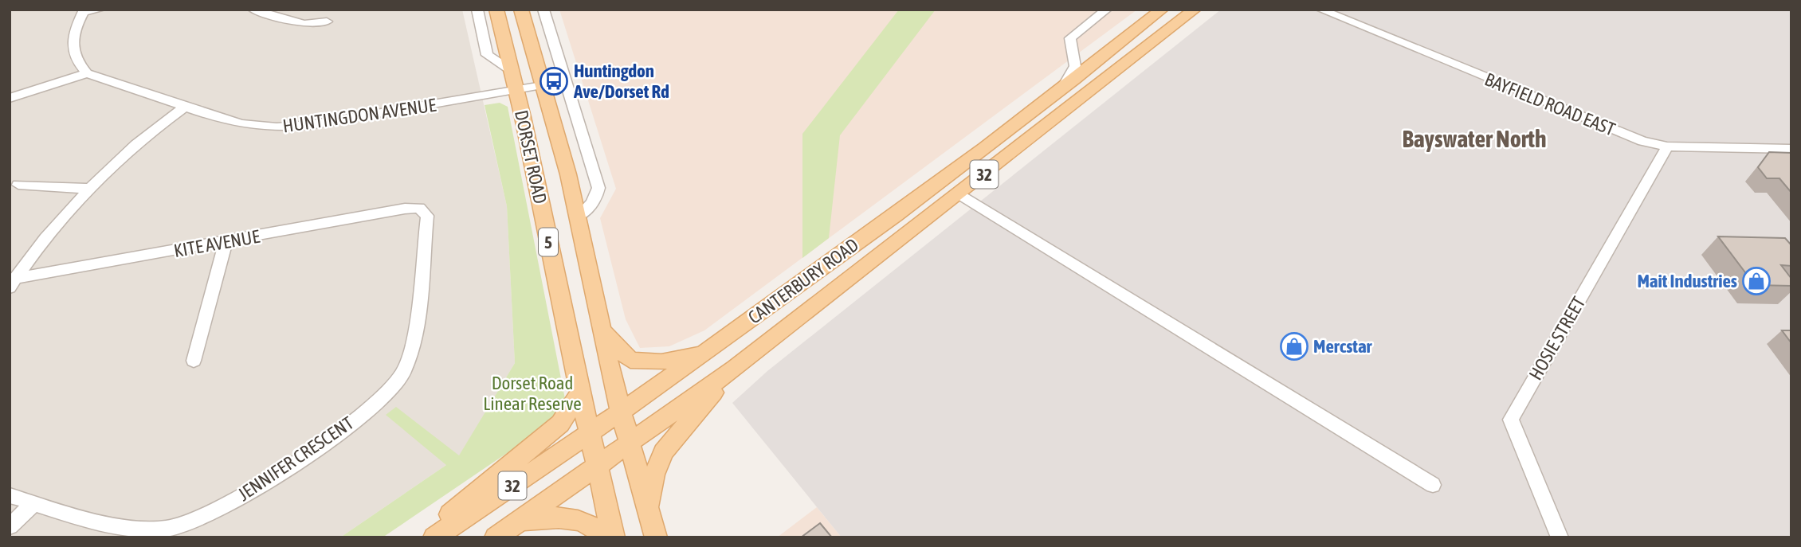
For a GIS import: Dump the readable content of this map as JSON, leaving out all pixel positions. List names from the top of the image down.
{
  "streets": {
    "main road": [
      "DORSET ROAD",
      "32",
      "5",
      "CANTERBURY ROAD"
    ],
    "street": [
      "BAYFIELD ROAD EAST",
      "HUNTINGDON AVENUE",
      "KITE AVENUE",
      "HOSIE STREET",
      "JENNIFER CRESCENT"
    ]
  },
  "crossings": [
    ["BAYFIELD ROAD EAST", "HOSIE STREET"],
    ["HUNTINGDON AVENUE", "DORSET ROAD"],
    ["DORSET ROAD", "CANTERBURY ROAD"],
    ["KITE AVENUE", "JENNIFER CRESCENT"]
  ],
  "districts": ["Bayswater North"],
  "parks": ["Dorset Road Linear Reserve"],
  "places": {
    "bus stop": ["Huntingdon Ave/Dorset Rd"],
    "shop": ["Mait Industries", "Mercstar"]
  }
}
